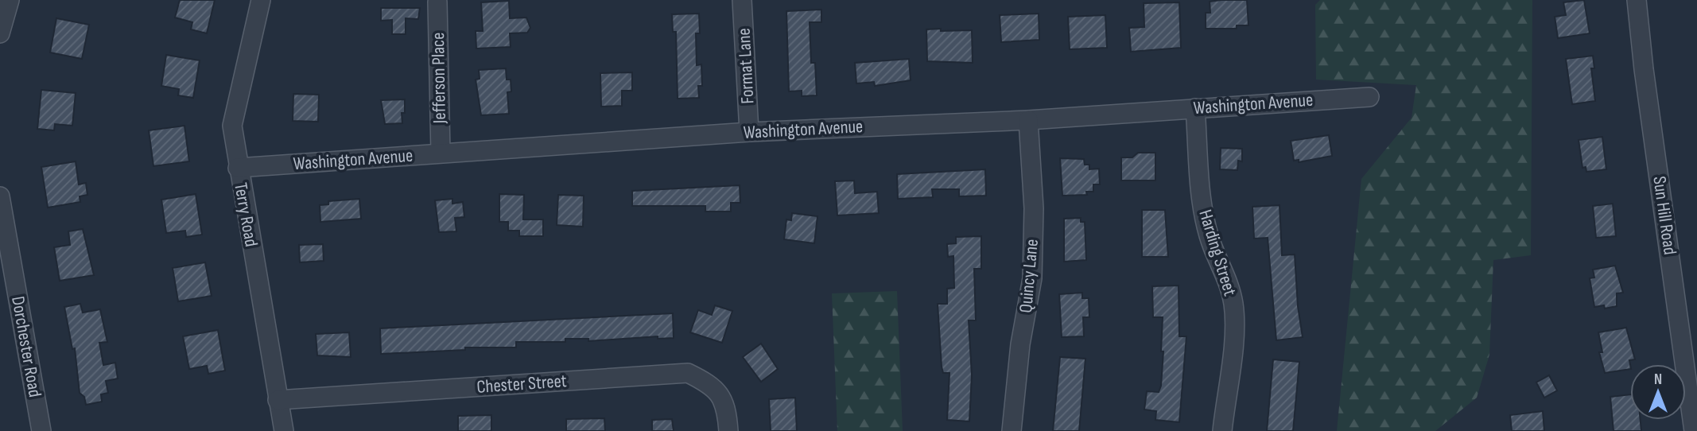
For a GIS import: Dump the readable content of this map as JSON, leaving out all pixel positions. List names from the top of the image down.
{
  "streets": {
    "street": [
      "Format Lane",
      "Jefferson Place",
      "Washington Avenue",
      "Terry Road",
      "Sun Hill Road",
      "Harding Street",
      "Quincy Lane",
      "Dorchester Road",
      "Chester Street"
    ]
  },
  "crossings": [
    ["Format Lane", "Washington Avenue"],
    ["Jefferson Place", "Washington Avenue"],
    ["Washington Avenue", "Terry Road"],
    ["Washington Avenue", "Harding Street"],
    ["Washington Avenue", "Quincy Lane"],
    ["Terry Road", "Chester Street"]
  ],
  "north": "top"
}
